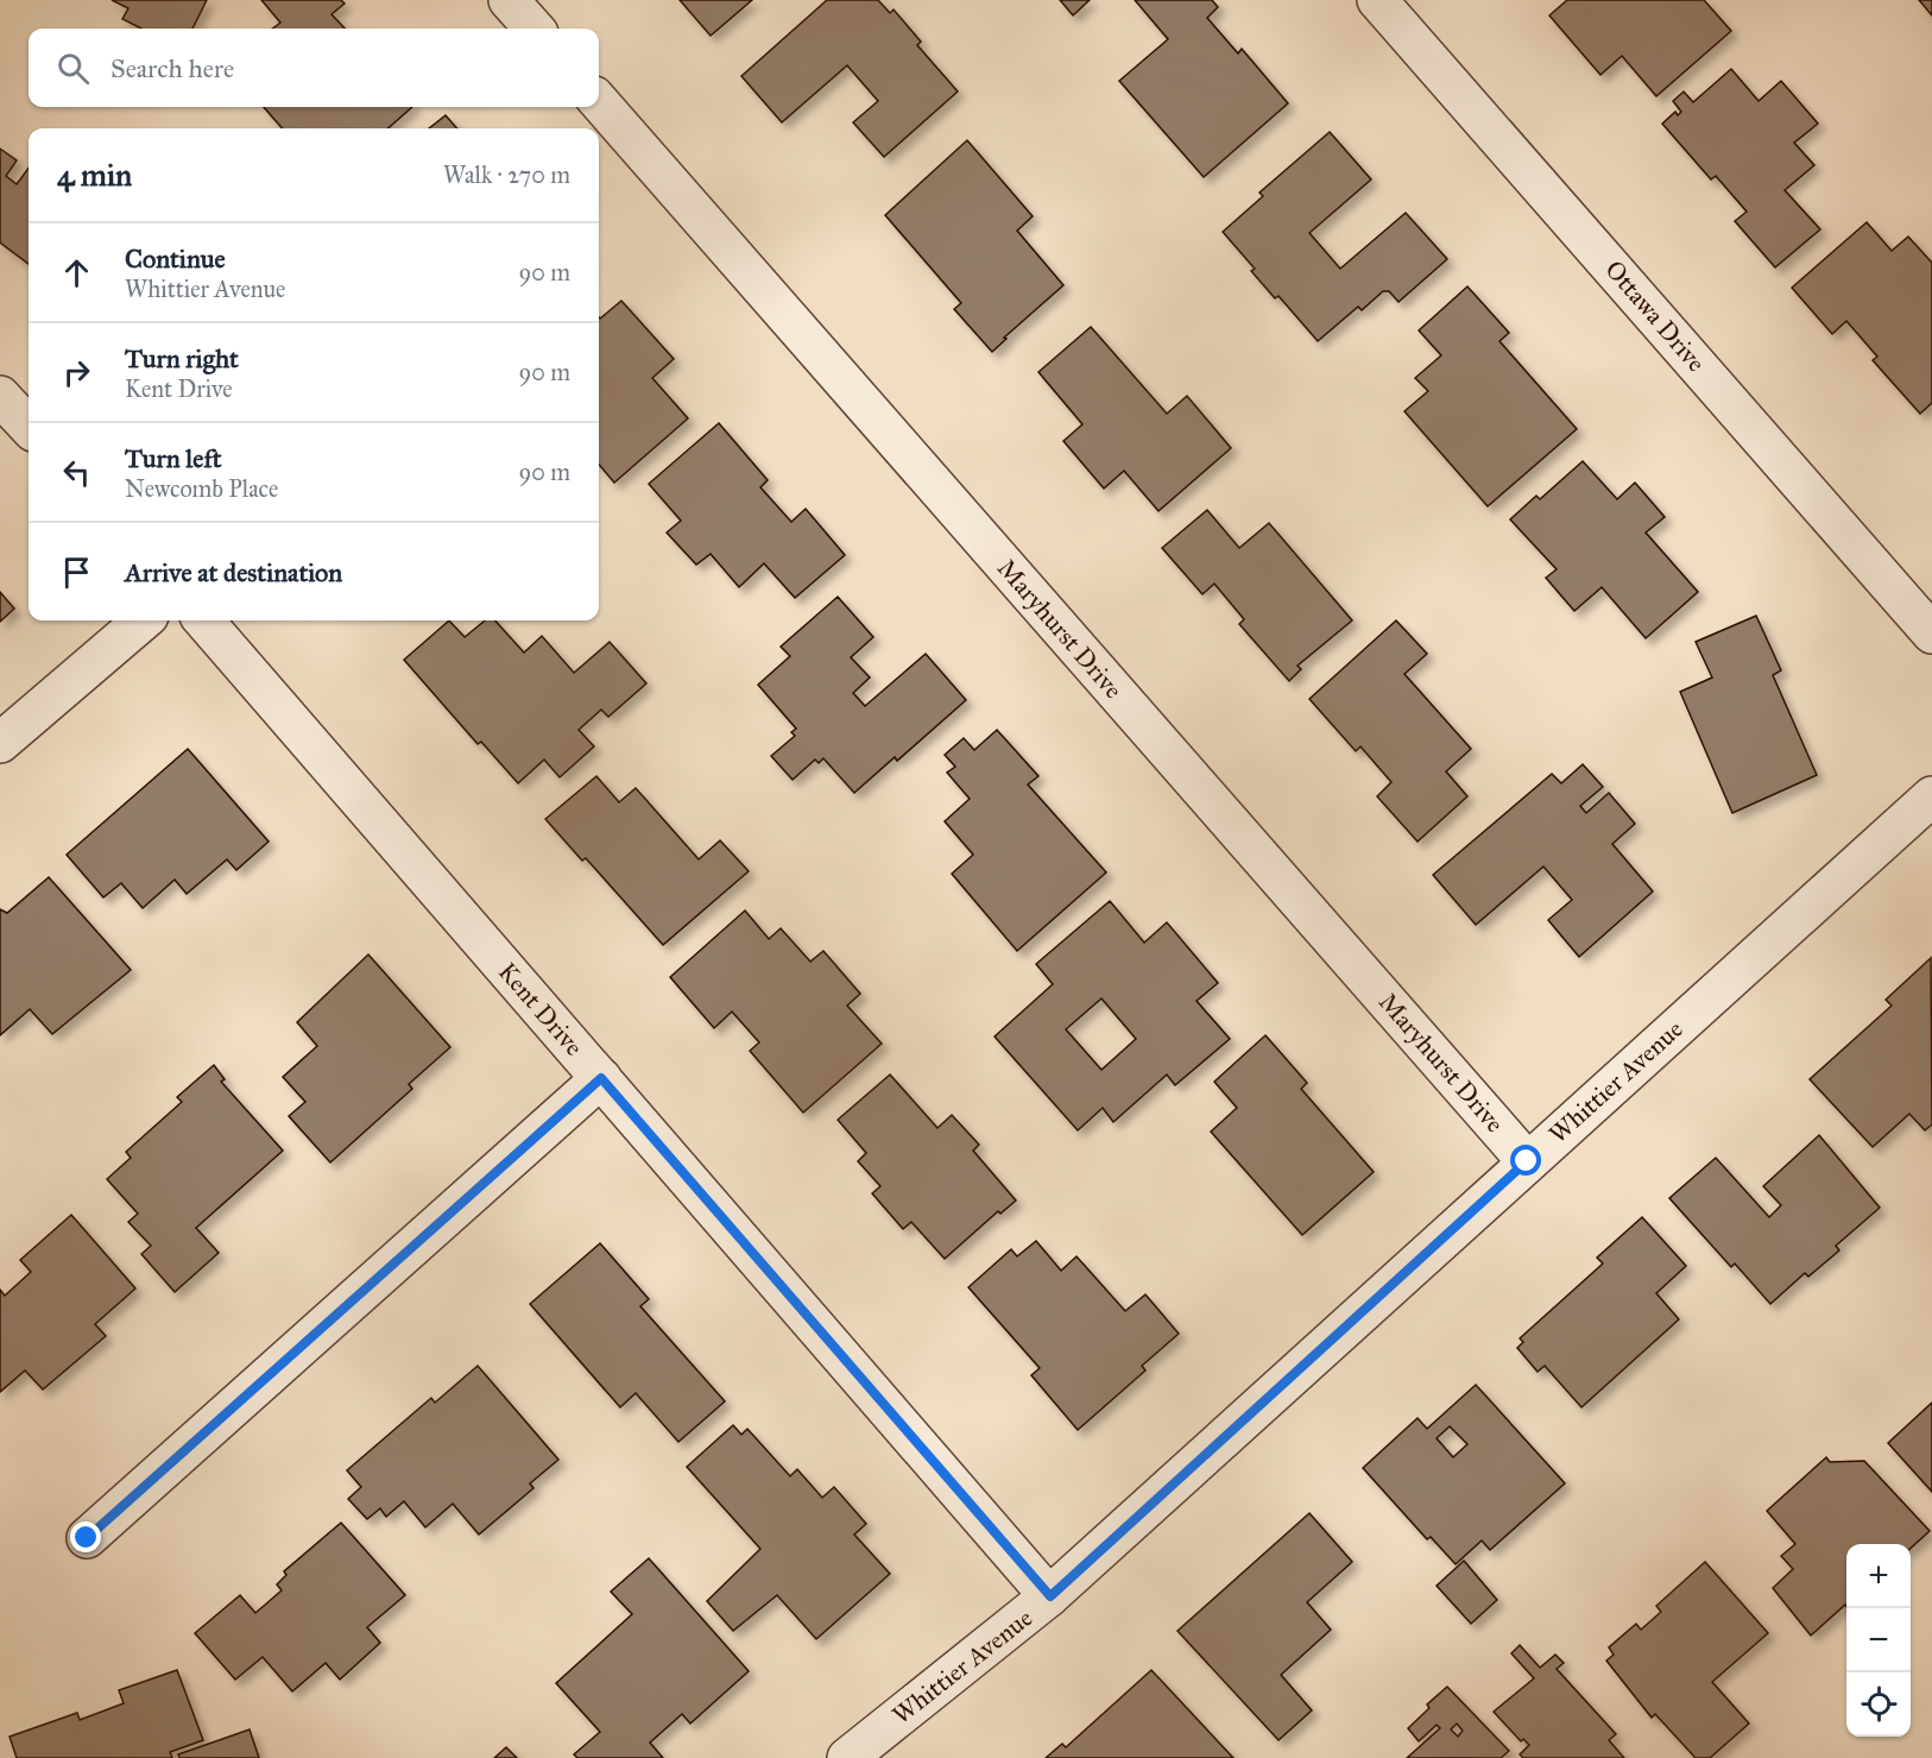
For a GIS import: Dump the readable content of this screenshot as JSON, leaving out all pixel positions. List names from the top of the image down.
{
  "streets": {
    "street": [
      "Ottawa Drive",
      "Maryhurst Drive",
      "Kent Drive",
      "Whittier Avenue"
    ]
  },
  "crossings": [
    ["Maryhurst Drive", "Whittier Avenue"],
    ["Kent Drive", "Whittier Avenue"]
  ],
  "page": {
    "search": "Search here",
    "heading": ["4 min", "Walk · 270 m"],
    "list": [
      ["Continue", "Whittier Avenue", "90 m"],
      ["Turn right", "Kent Drive", "90 m"],
      ["Turn left", "Newcomb Place", "90 m"],
      "Arrive at destination"
    ],
    "map_buttons": ["+", "−"]
  }
}
